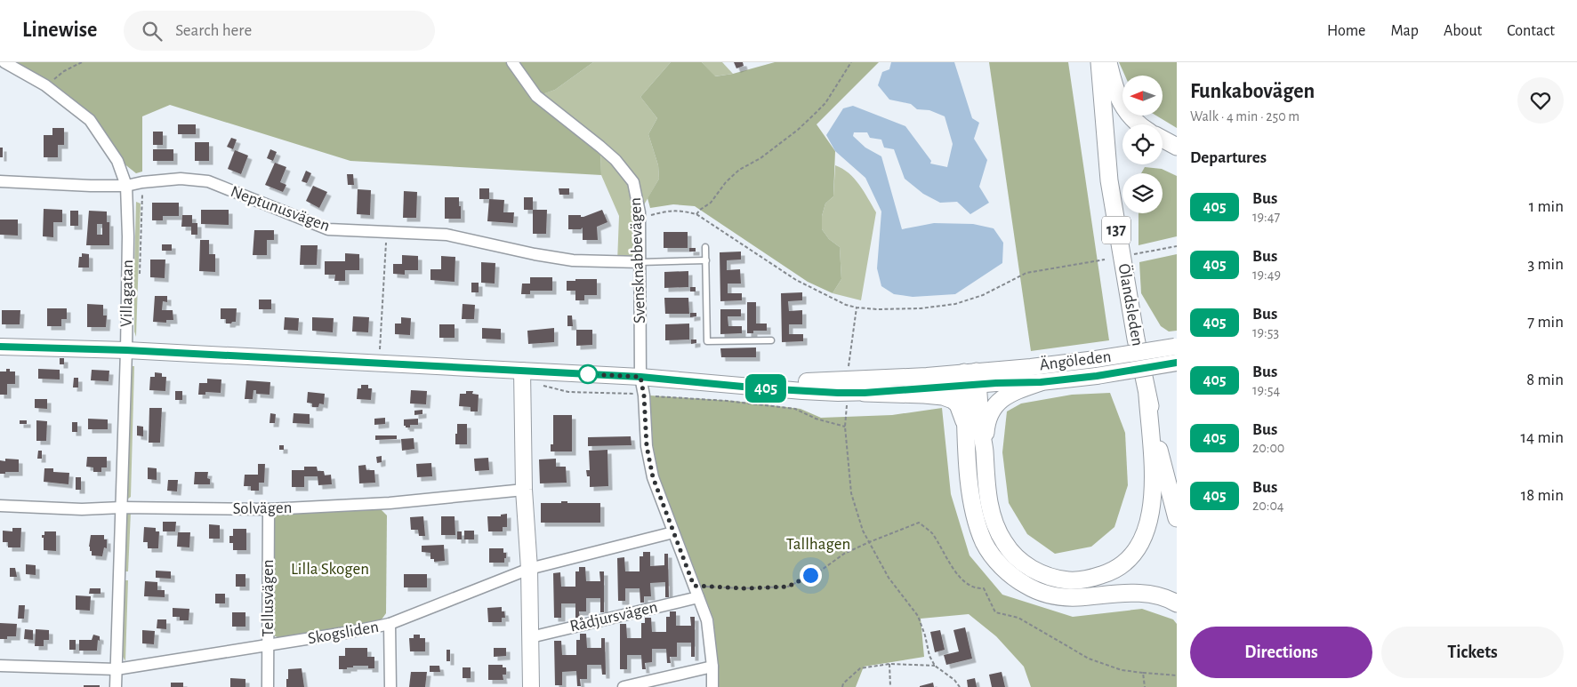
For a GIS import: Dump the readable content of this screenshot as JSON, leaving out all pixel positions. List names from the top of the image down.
{
  "streets": {
    "main road": ["137", "Ölandsleden", "Ängöleden"],
    "street": [
      "Neptunusvägen",
      "Svensknabbevägen",
      "Villagatan",
      "Solvägen",
      "Tellusvägen",
      "Rådjursvägen",
      "Skogsliden"
    ]
  },
  "crossings": [
    ["Neptunusvägen", "Svensknabbevägen"],
    ["Neptunusvägen", "Villagatan"],
    ["Svensknabbevägen", "Rådjursvägen"],
    ["Svensknabbevägen", "Skogsliden"],
    ["Villagatan", "Solvägen"],
    ["Villagatan", "Skogsliden"],
    ["Solvägen", "Tellusvägen"],
    ["Tellusvägen", "Skogsliden"]
  ],
  "parks": ["Tallhagen", "Lilla Skogen"],
  "lines": ["bus line 405"],
  "north": "left",
  "page": {
    "header": "Linewise",
    "search": "Search here",
    "nav": [
      "Home",
      "Map",
      "About",
      "Contact"
    ],
    "on_map": "405",
    "heading": [
      ["Funkabovägen", "Walk · 4 min · 250 m"],
      "Departures"
    ],
    "list": [
      {
        "mark": "405",
        "name": "Bus",
        "note": "19:47",
        "value": "1 min"
      },
      {
        "mark": "405",
        "name": "Bus",
        "note": "19:49",
        "value": "3 min"
      },
      {
        "mark": "405",
        "name": "Bus",
        "note": "19:53",
        "value": "7 min"
      },
      {
        "mark": "405",
        "name": "Bus",
        "note": "19:54",
        "value": "8 min"
      },
      {
        "mark": "405",
        "name": "Bus",
        "note": "20:00",
        "value": "14 min"
      },
      {
        "mark": "405",
        "name": "Bus",
        "note": "20:04",
        "value": "18 min"
      }
    ],
    "buttons": ["Directions", "Tickets"]
  }
}
